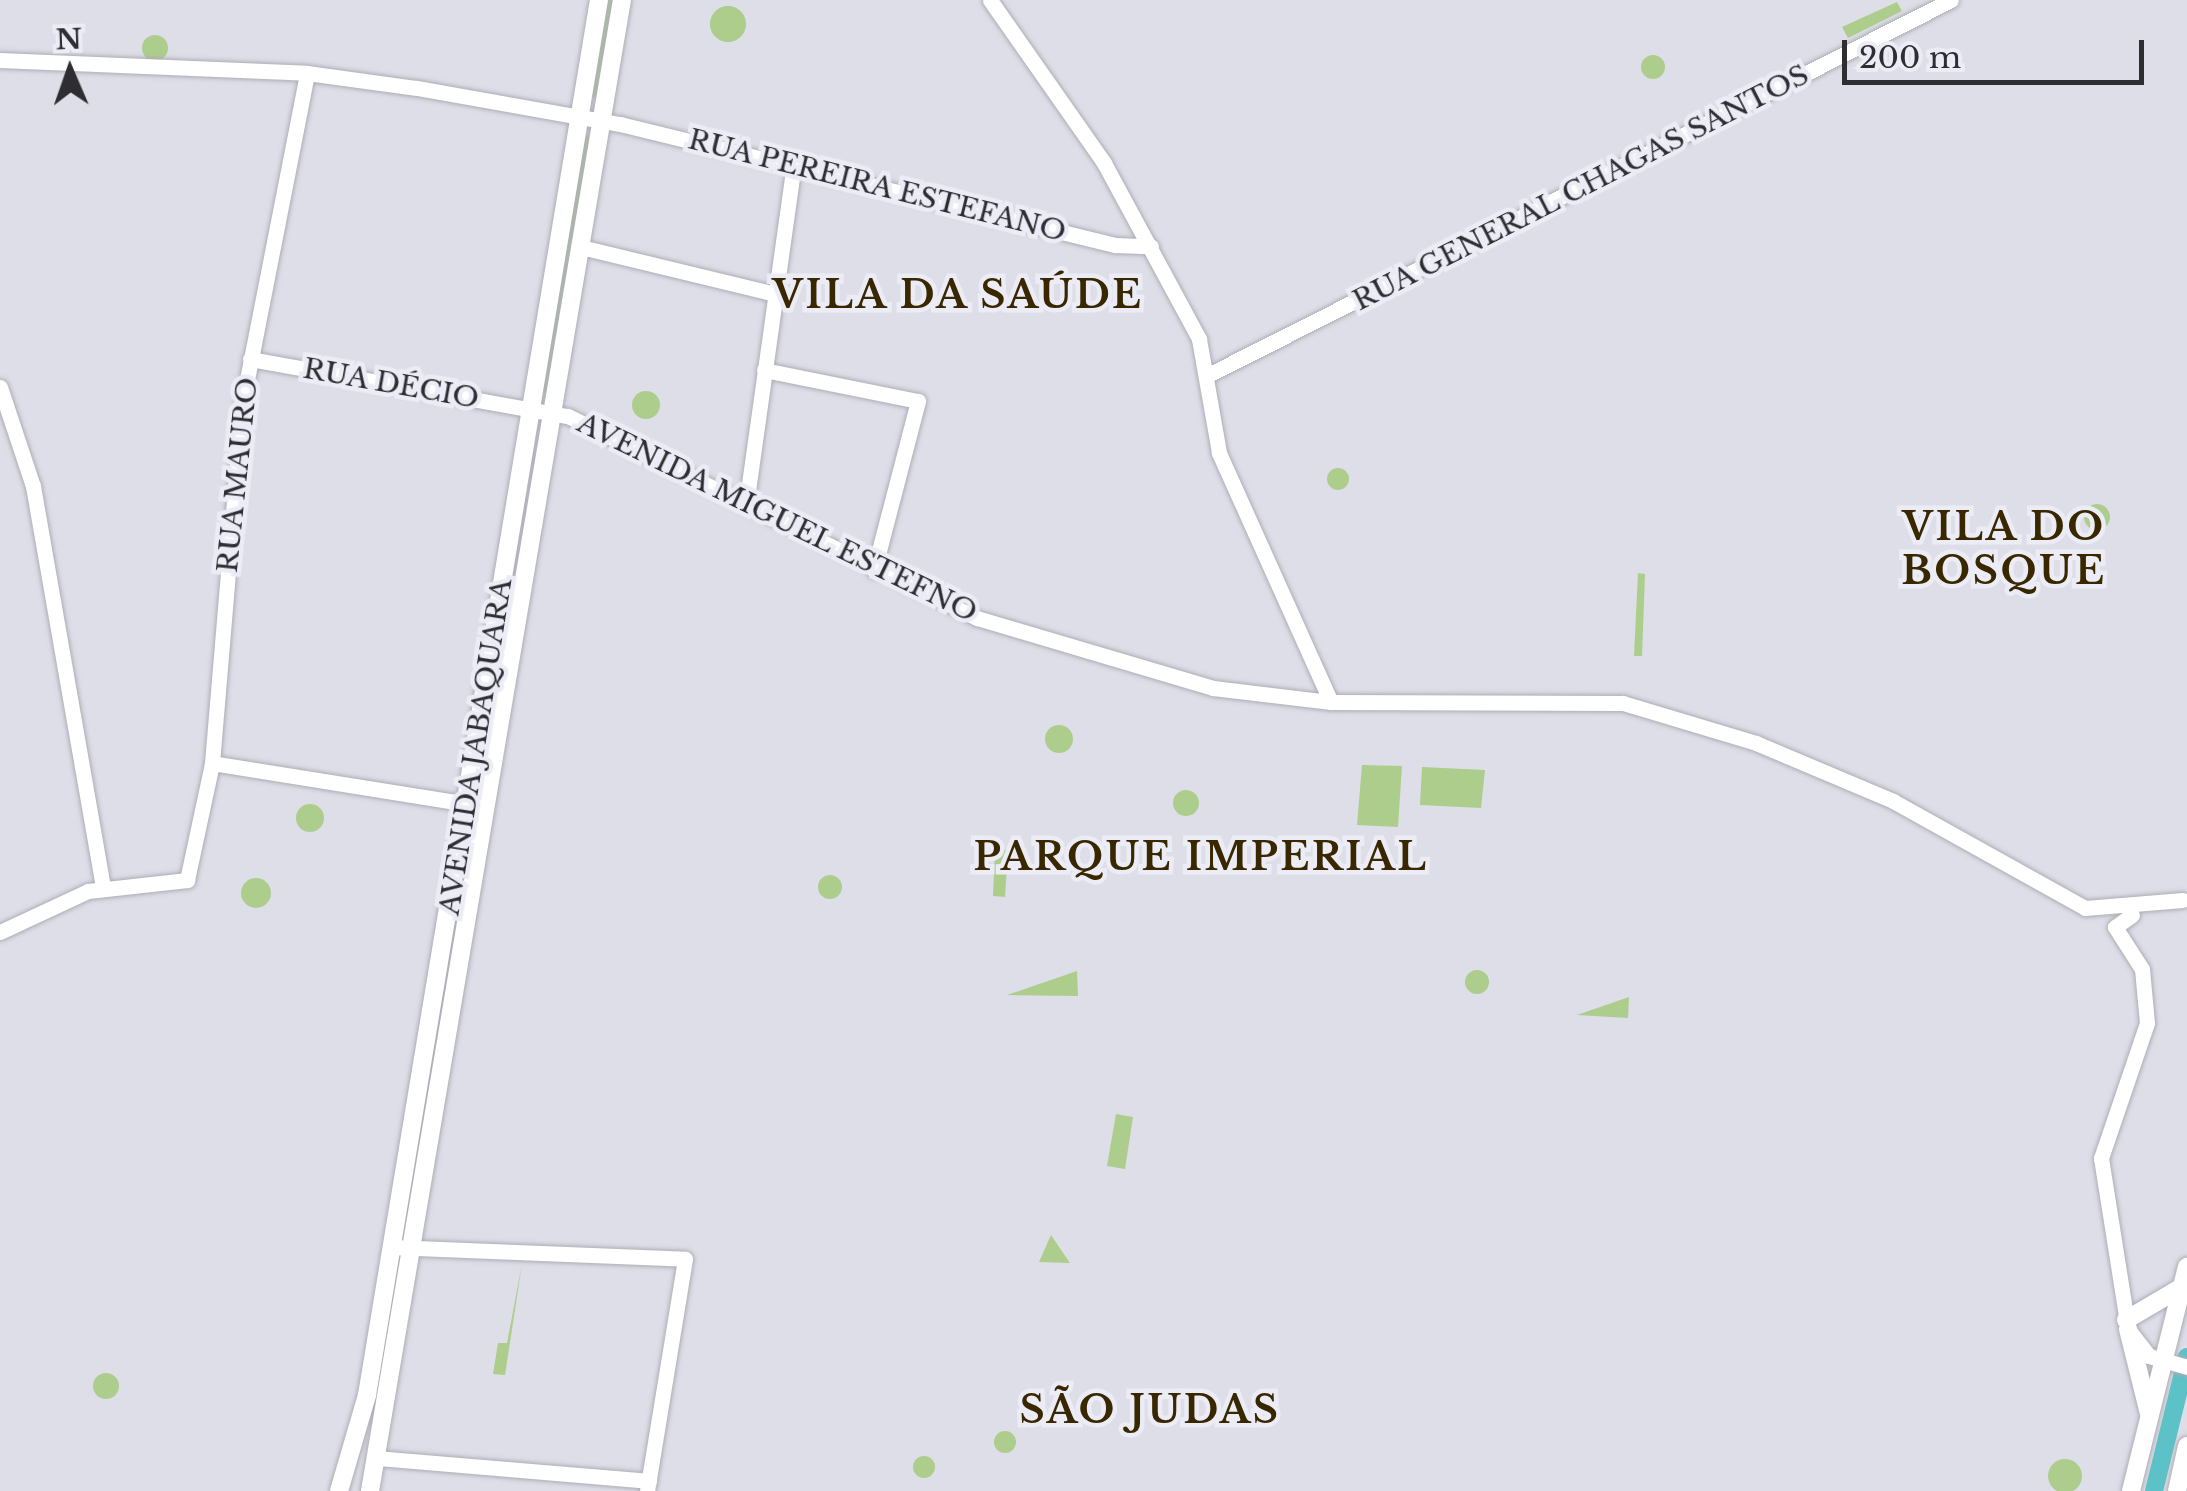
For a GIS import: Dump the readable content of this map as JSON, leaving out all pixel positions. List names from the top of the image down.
{
  "streets": {
    "main road": ["AVENIDA JABAQUARA"],
    "street": [
      "RUA PEREIRA ESTEFANO",
      "RUA GENERAL CHAGAS SANTOS",
      "RUA DÉCIO",
      "RUA MAURO",
      "AVENIDA MIGUEL ESTEFNO"
    ]
  },
  "crossings": [
    ["RUA PEREIRA ESTEFANO", "RUA MAURO"],
    ["RUA PEREIRA ESTEFANO", "AVENIDA JABAQUARA"],
    ["RUA DÉCIO", "RUA MAURO"],
    ["RUA DÉCIO", "AVENIDA MIGUEL ESTEFNO"],
    ["RUA DÉCIO", "AVENIDA JABAQUARA"],
    ["AVENIDA MIGUEL ESTEFNO", "AVENIDA JABAQUARA"]
  ],
  "districts": [
    "VILA DA SAÚDE",
    "VILA DO BOSQUE",
    "PARQUE IMPERIAL",
    "SÃO JUDAS"
  ],
  "scale_bar": "200 m",
  "north": "top"
}
